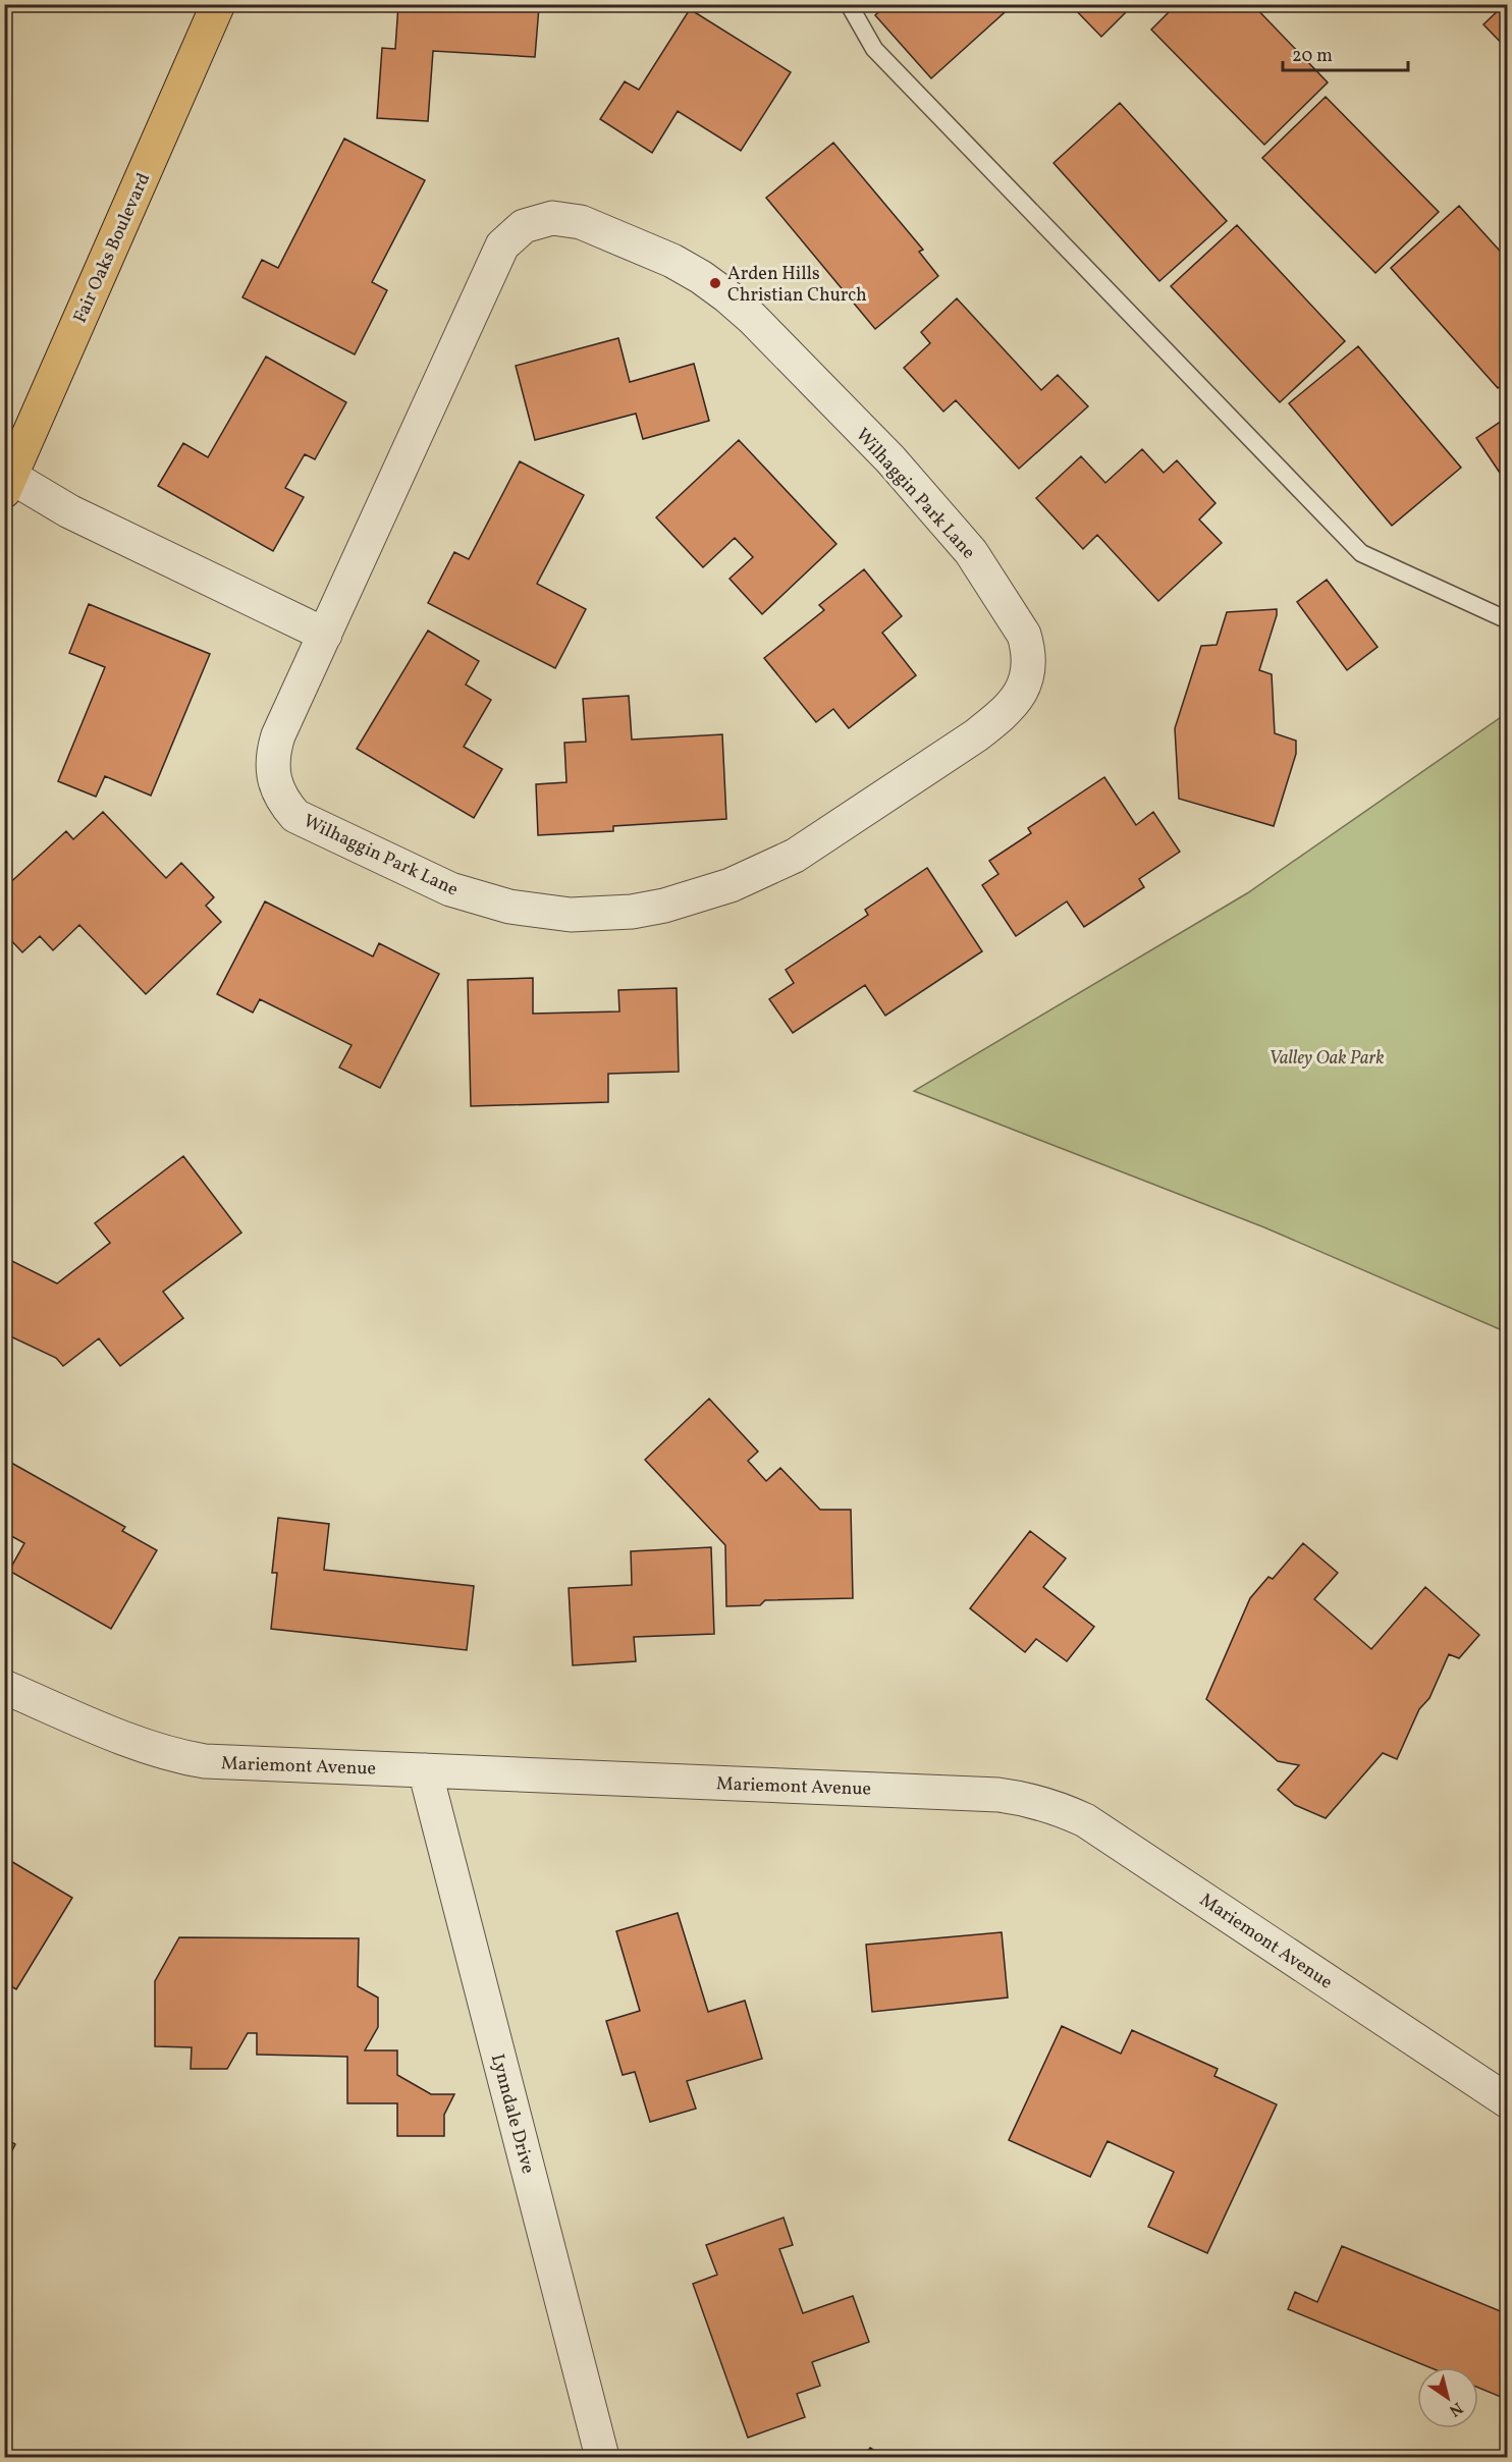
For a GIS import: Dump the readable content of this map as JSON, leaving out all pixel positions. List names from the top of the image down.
{
  "streets": {
    "main road": ["Fair Oaks Boulevard"],
    "street": ["Wilhaggin Park Lane", "Mariemont Avenue", "Lynndale Drive"]
  },
  "crossings": [
    ["Mariemont Avenue", "Lynndale Drive"]
  ],
  "parks": ["Valley Oak Park"],
  "places": ["Arden Hills Christian Church"],
  "scale_bar": "20 m",
  "north": "bottom right"
}
